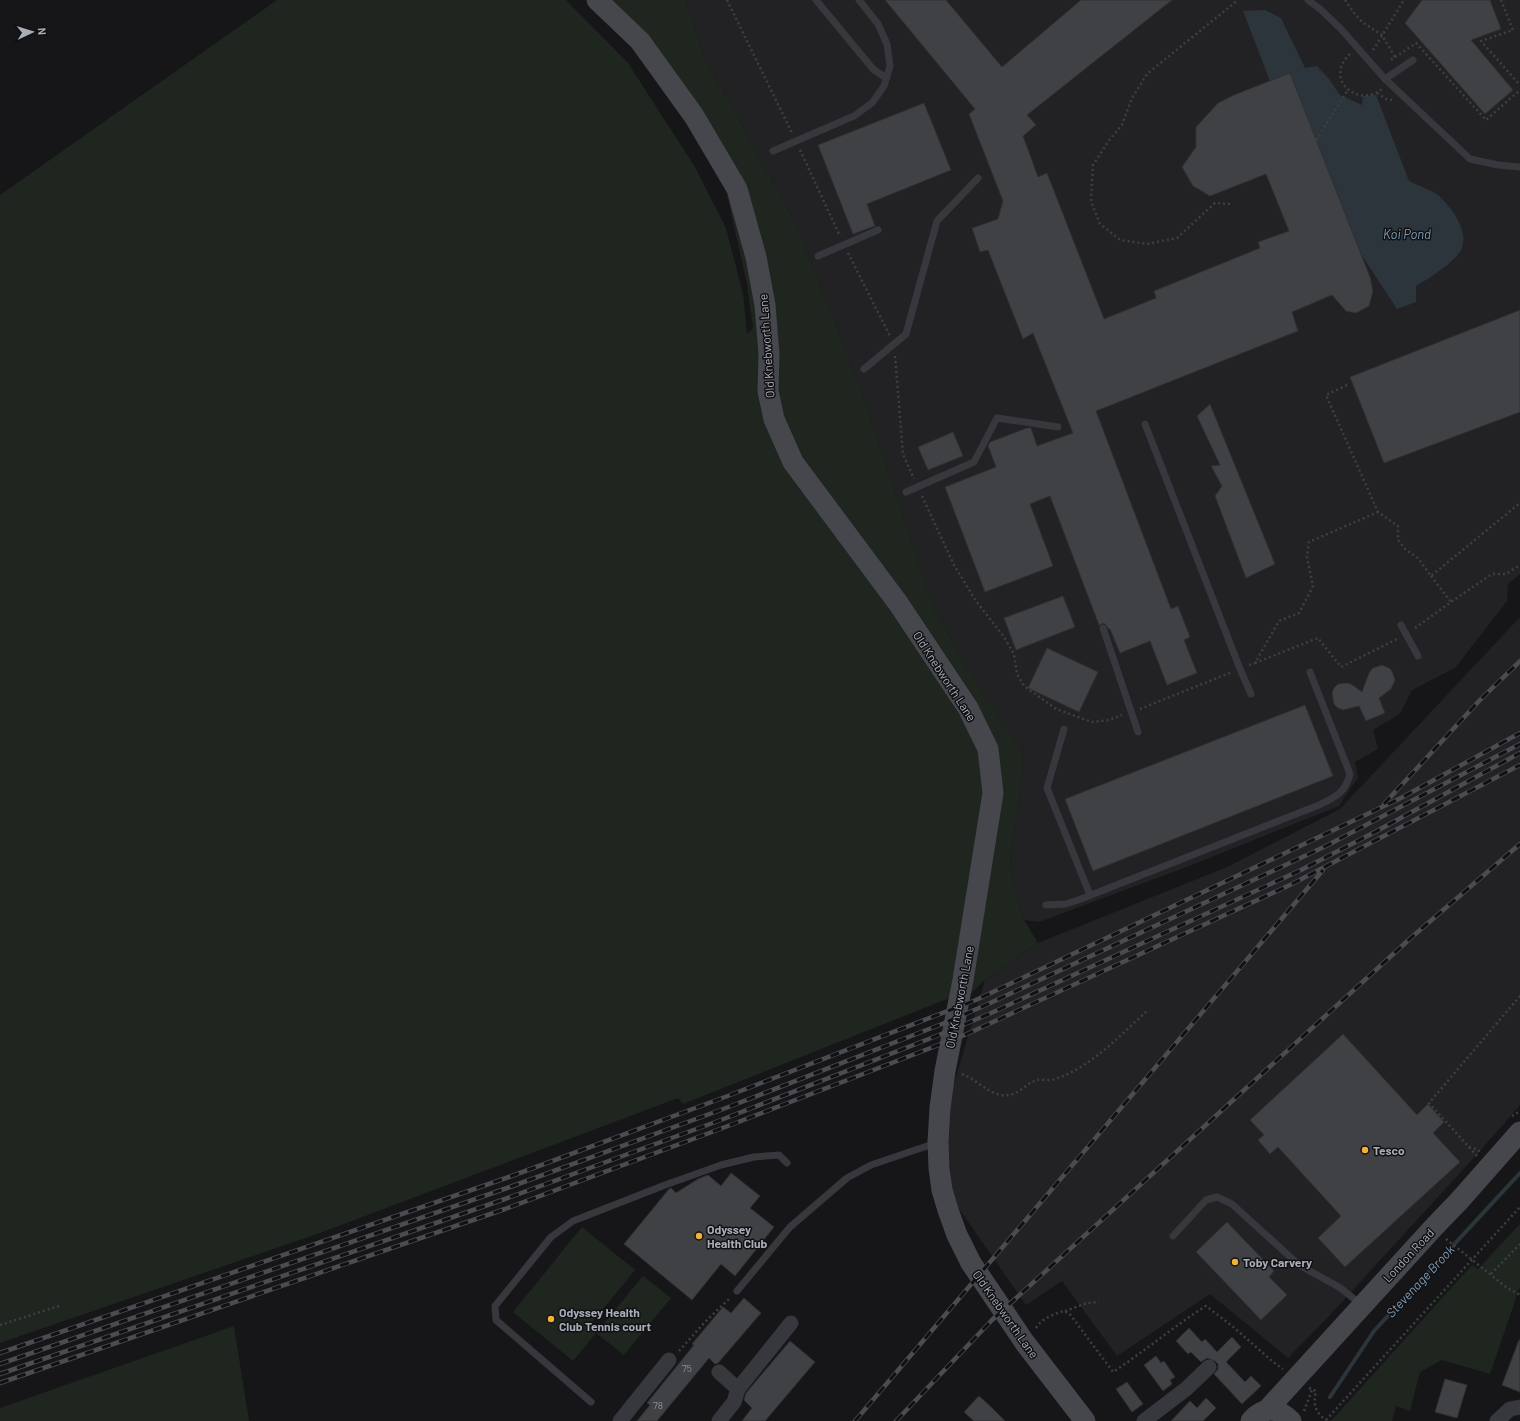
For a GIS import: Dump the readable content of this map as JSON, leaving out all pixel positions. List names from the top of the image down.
{
  "streets": {
    "street": ["Old Knebworth Lane", "London Road"]
  },
  "water": ["Koi Pond", "Stevenage Brook"],
  "places": [
    "Tesco",
    "Odyssey Health Club",
    "Toby Carvery",
    "Odyssey Health Club Tennis court"
  ],
  "house_numbers": ["75", "78"],
  "north": "right"
}
